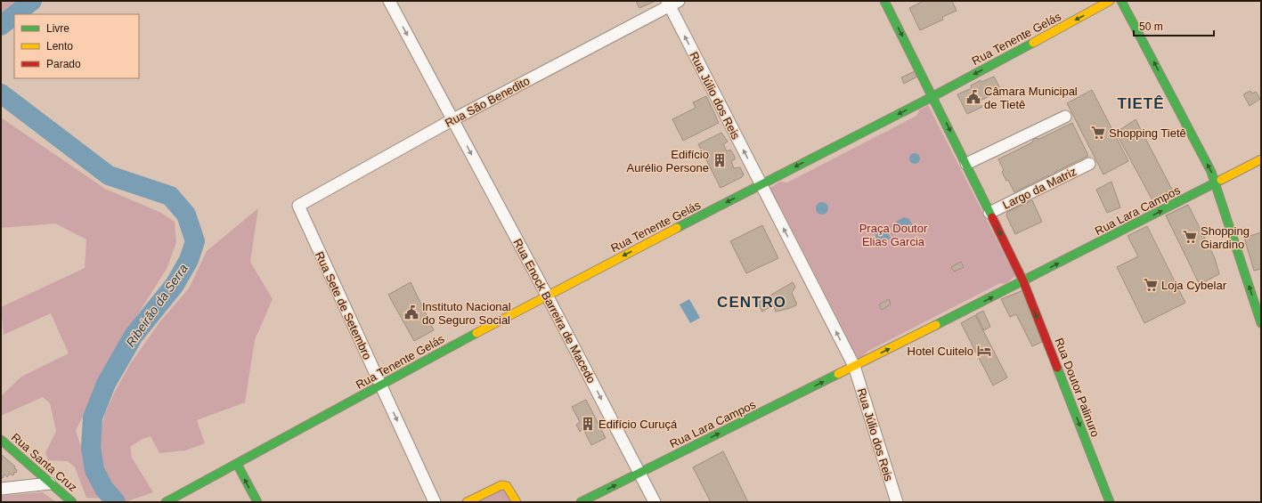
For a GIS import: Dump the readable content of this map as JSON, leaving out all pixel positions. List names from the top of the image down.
{
  "streets": {
    "street": [
      "Rua Tenente Gelás",
      "Rua Júlio dos Reis",
      "Rua São Benedito",
      "Largo da Matriz",
      "Rua Lara Campos",
      "Rua Sete de Setembro",
      "Rua Enock Barreira de Macedo",
      "Rua Doutor Palinuro",
      "Rua Santa Cruz"
    ]
  },
  "crossings": [
    ["Rua Tenente Gelás", "Rua Júlio dos Reis"],
    ["Rua Tenente Gelás", "Rua Sete de Setembro"],
    ["Rua Tenente Gelás", "Rua Enock Barreira de Macedo"],
    ["Rua Júlio dos Reis", "Rua São Benedito"],
    ["Rua Júlio dos Reis", "Rua Lara Campos"],
    ["Rua São Benedito", "Rua Sete de Setembro"],
    ["Rua São Benedito", "Rua Enock Barreira de Macedo"],
    ["Rua Lara Campos", "Rua Enock Barreira de Macedo"],
    ["Rua Lara Campos", "Rua Doutor Palinuro"]
  ],
  "one_way": [
    "Rua Tenente Gelás",
    "Rua Júlio dos Reis",
    "Rua Lara Campos",
    "Rua Sete de Setembro",
    "Rua Enock Barreira de Macedo",
    "Rua Doutor Palinuro"
  ],
  "districts": ["TIETÊ", "CENTRO"],
  "water": ["Ribeirão da Serra"],
  "parks": ["Praça Doutor Elias Garcia"],
  "places": {
    "public building": ["Câmara Municipal de Tietê", "Instituto Nacional do Seguro Social"],
    "supermarket": ["Shopping Tietê", "Shopping Giardino", "Loja Cybelar"],
    "building": ["Edifício Aurélio Persone", "Edifício Curuçá"],
    "hotel": ["Hotel Cuitelo"]
  },
  "legend": ["Livre", "Lento", "Parado"],
  "scale_bar": "50 m"
}
